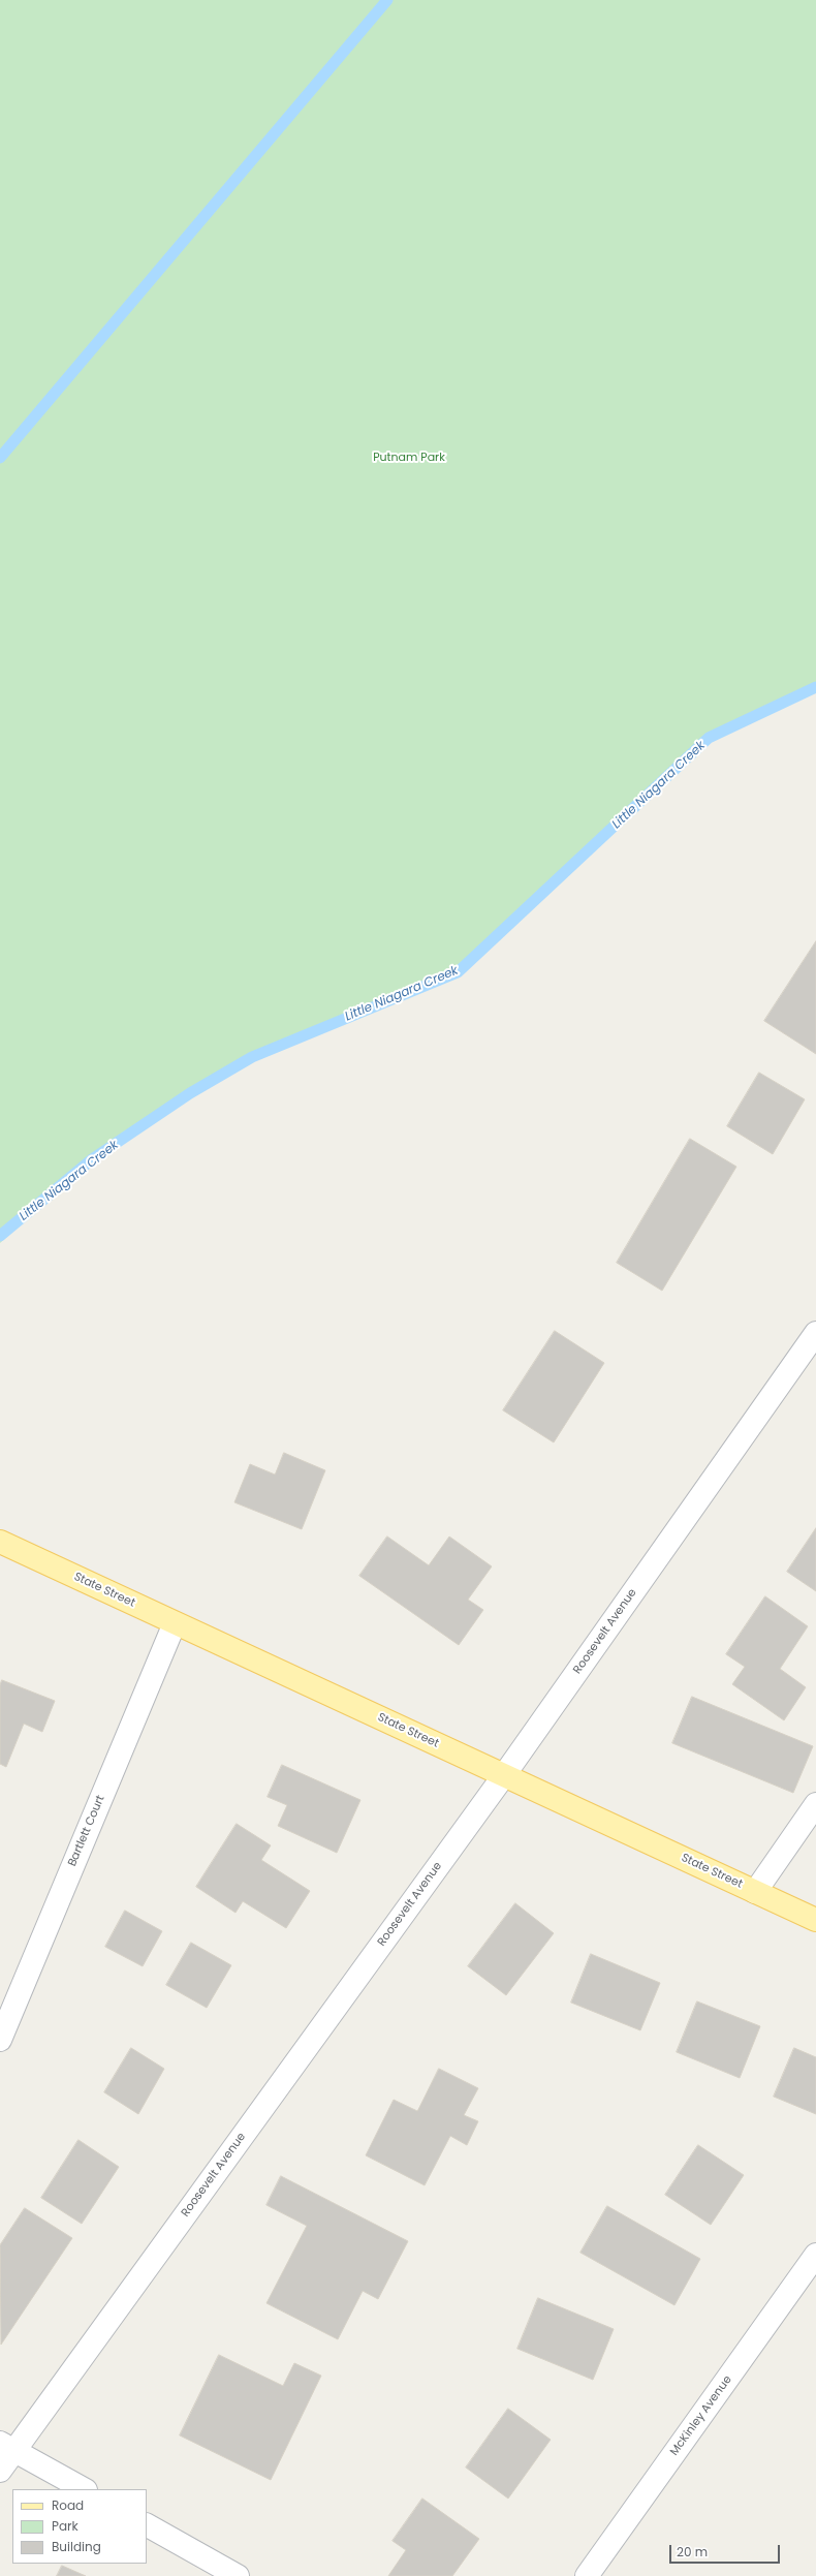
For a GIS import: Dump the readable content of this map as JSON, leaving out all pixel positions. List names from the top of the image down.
{
  "streets": {
    "main road": ["State Street"],
    "street": ["Roosevelt Avenue", "Bartlett Court", "McKinley Avenue"]
  },
  "crossings": [
    ["State Street", "Roosevelt Avenue"],
    ["State Street", "Bartlett Court"]
  ],
  "water": ["Little Niagara Creek"],
  "parks": ["Putnam Park"],
  "legend": ["Road", "Park", "Building"],
  "scale_bar": "20 m"
}
